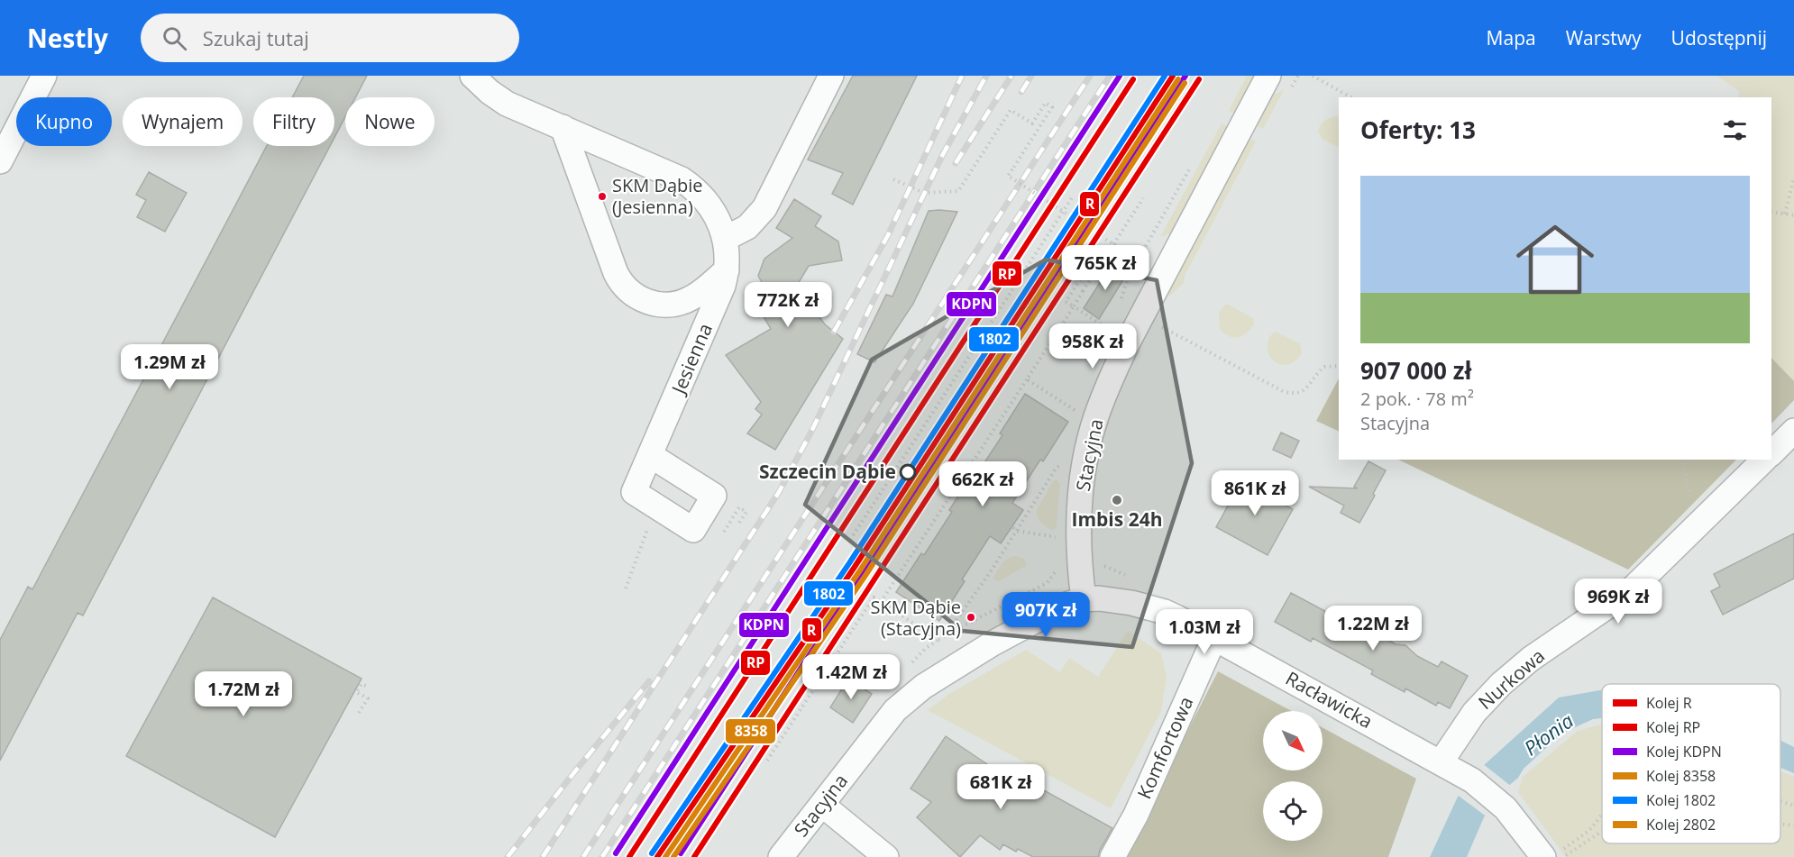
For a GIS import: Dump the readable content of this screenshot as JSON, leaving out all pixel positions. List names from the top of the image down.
{
  "streets": {
    "street": [
      "Jesienna",
      "Stacyjna",
      "Nurkowa",
      "Racławicka",
      "Komfortowa"
    ]
  },
  "crossings": [
    ["Stacyjna", "Racławicka"],
    ["Nurkowa", "Racławicka"],
    ["Racławicka", "Komfortowa"]
  ],
  "water": ["Płonia"],
  "places": [
    "SKM Dąbie (Jesienna)",
    "Szczecin Dąbie",
    "Imbis 24h",
    "SKM Dąbie (Stacyjna)"
  ],
  "lines": [
    "rail line R",
    "rail line KDPN",
    "rail line 1802",
    "rail line RP",
    "rail line 8358",
    "rail line 2802"
  ],
  "legend": [
    "Kolej R",
    "Kolej RP",
    "Kolej KDPN",
    "Kolej 8358",
    "Kolej 1802",
    "Kolej 2802"
  ],
  "north": "bottom right",
  "page": {
    "header": "Nestly",
    "search": "Szukaj tutaj",
    "nav": ["Mapa", "Warstwy", "Udostępnij"],
    "chip": [
      "Kupno",
      "Wynajem",
      "Filtry",
      "Nowe"
    ],
    "heading": "Oferty: 13",
    "list": [
      {
        "name": "907 000 zł",
        "note": "2 pok. · 78 m² · Stacyjna"
      }
    ],
    "price": [
      "765K zł",
      "772K zł",
      "958K zł",
      "1.29M zł",
      "662K zł",
      "861K zł",
      "969K zł",
      "907K zł",
      "1.22M zł",
      "1.03M zł",
      "1.42M zł",
      "1.72M zł",
      "681K zł"
    ]
  }
}
